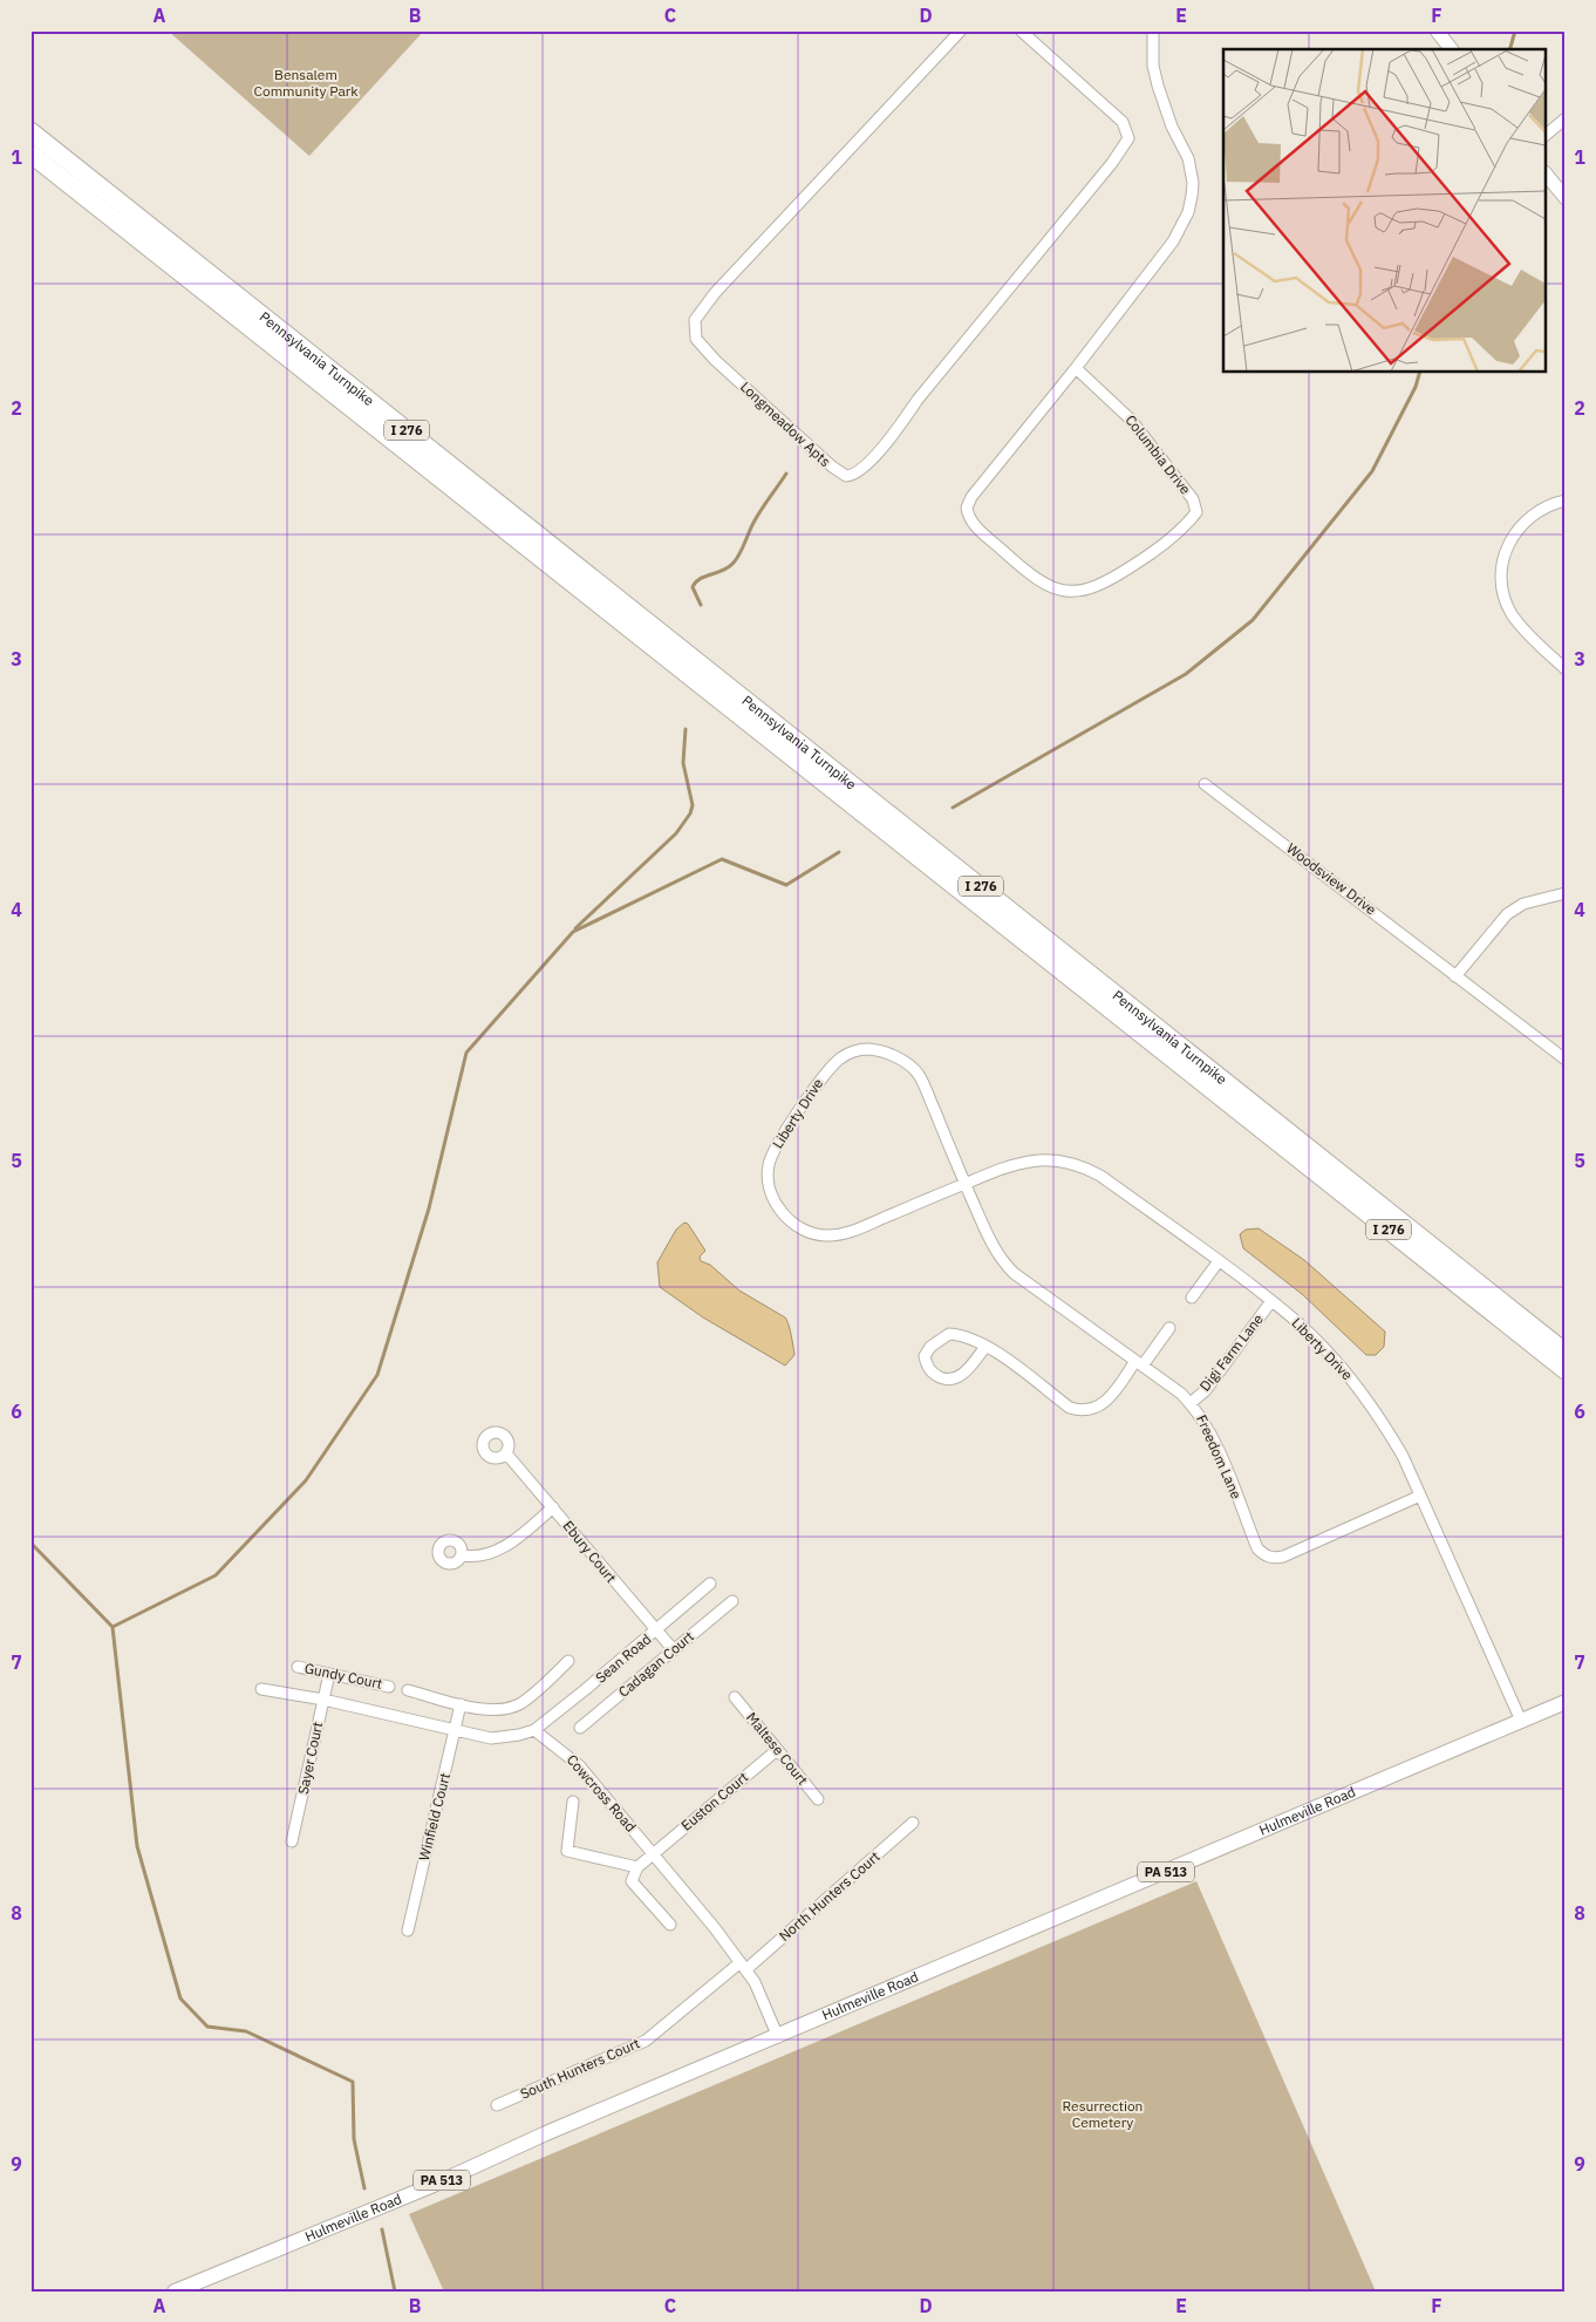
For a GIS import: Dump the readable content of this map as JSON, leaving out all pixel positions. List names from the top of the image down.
{
  "streets": {
    "highway": ["Pennsylvania Turnpike", "I 276"],
    "main road": ["Hulmeville Road", "PA 513"],
    "street": [
      "Longmeadow Apts",
      "Columbia Drive",
      "Woodsview Drive",
      "Liberty Drive",
      "Digi Farm Lane",
      "Freedom Lane",
      "Ebury Court",
      "Sean Road",
      "Cadagan Court",
      "Gundy Court",
      "Maltese Court",
      "Sayer Court",
      "Cowcross Road",
      "Euston Court",
      "Winfield Court",
      "North Hunters Court",
      "South Hunters Court"
    ]
  },
  "crossings": [
    ["Liberty Drive", "Digi Farm Lane"],
    ["Liberty Drive", "Freedom Lane"],
    ["Liberty Drive", "Hulmeville Road"],
    ["Digi Farm Lane", "Freedom Lane"],
    ["Ebury Court", "Sean Road"],
    ["Ebury Court", "Cadagan Court"],
    ["Sean Road", "Cowcross Road"],
    ["Gundy Court", "Sayer Court"],
    ["Maltese Court", "Euston Court"],
    ["Cowcross Road", "Euston Court"],
    ["Cowcross Road", "Hulmeville Road"],
    ["Cowcross Road", "North Hunters Court"],
    ["Cowcross Road", "South Hunters Court"],
    ["North Hunters Court", "South Hunters Court"]
  ],
  "parks": ["Bensalem Community Park", "Resurrection Cemetery"],
  "grid": {
    "columns": [
      "A",
      "B",
      "C",
      "D",
      "E",
      "F"
    ],
    "rows": [
      "1",
      "2",
      "3",
      "4",
      "5",
      "6",
      "7",
      "8",
      "9"
    ]
  }
}
